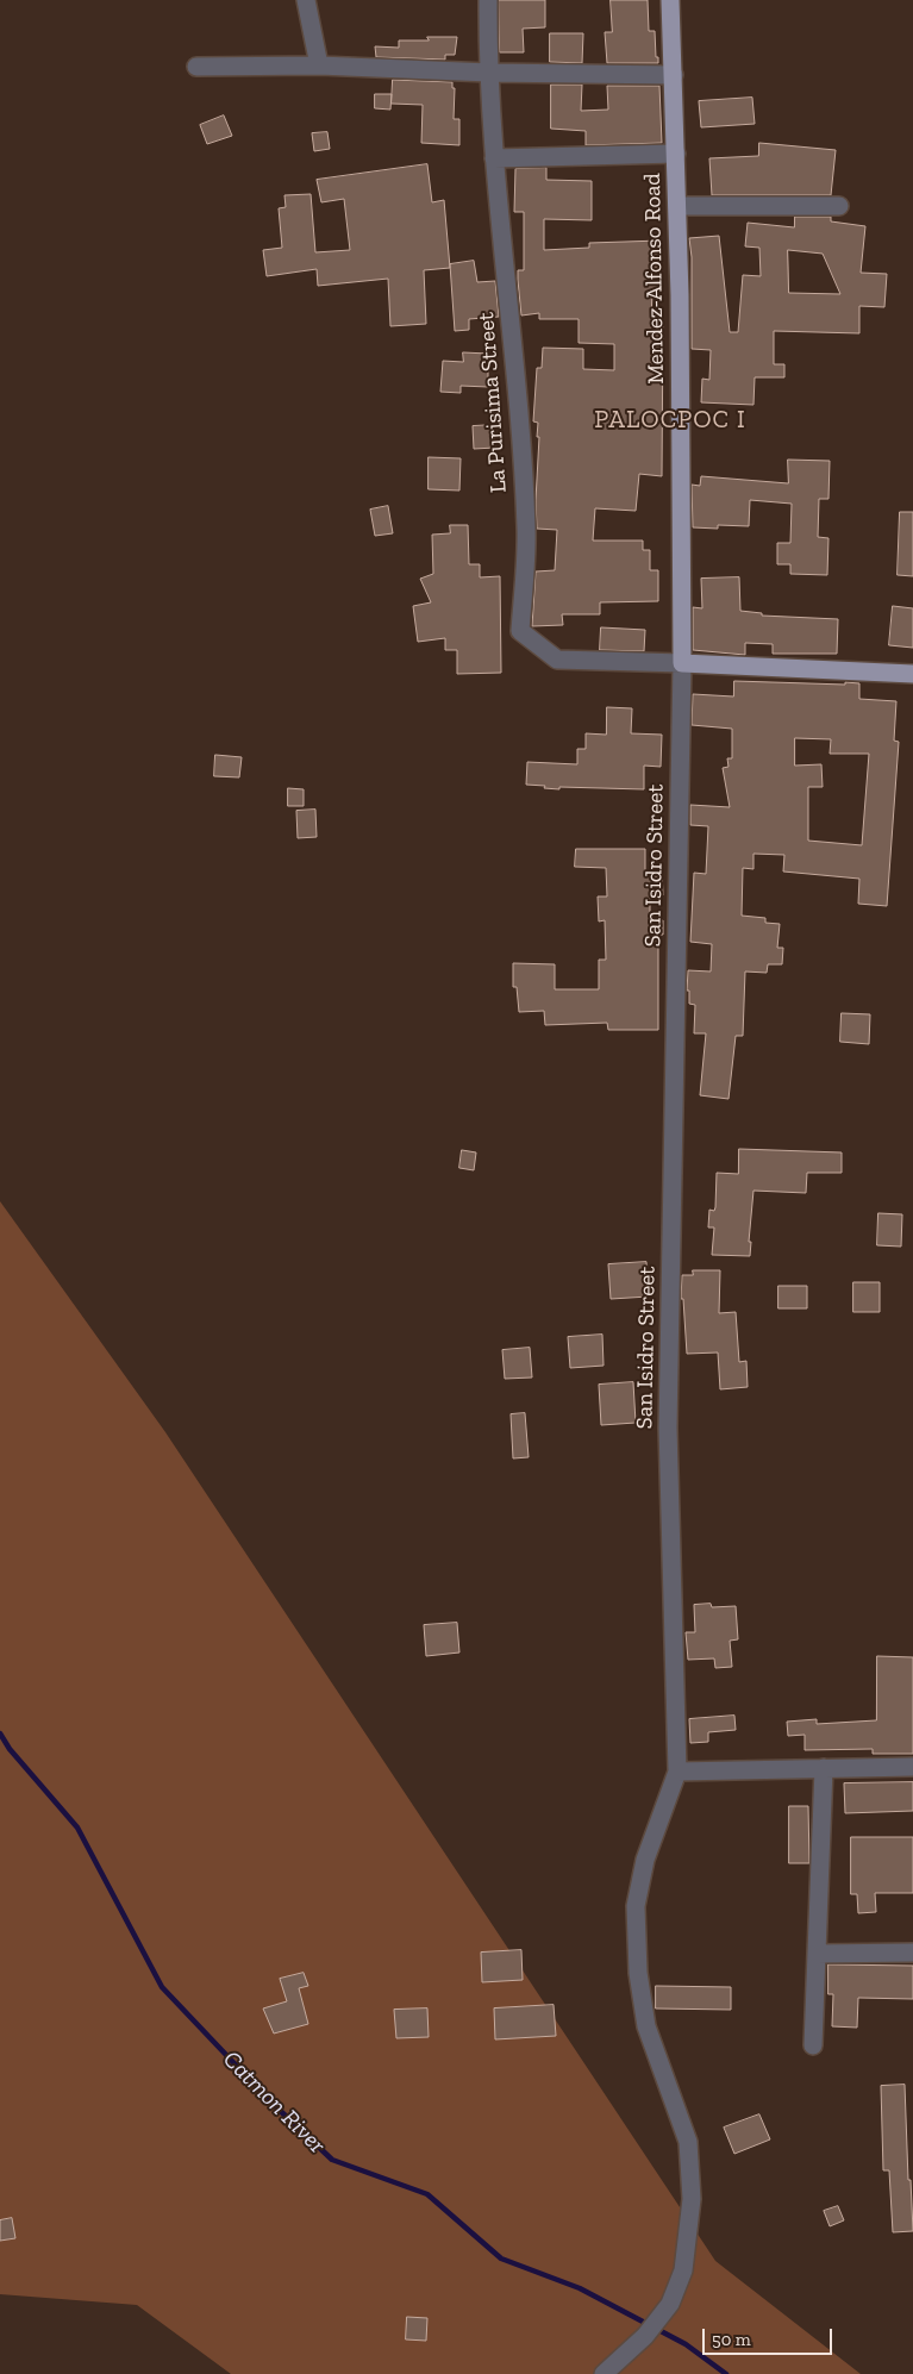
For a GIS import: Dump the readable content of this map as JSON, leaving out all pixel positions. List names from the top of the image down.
{
  "streets": {
    "main road": ["Mendez-Alfonso Road"],
    "street": ["La Purisima Street", "San Isidro Street"]
  },
  "crossings": [
    ["Mendez-Alfonso Road", "La Purisima Street"],
    ["Mendez-Alfonso Road", "San Isidro Street"],
    ["La Purisima Street", "San Isidro Street"]
  ],
  "districts": ["PALOCPOC I"],
  "water": ["Catmon River"],
  "scale_bar": "50 m"
}
